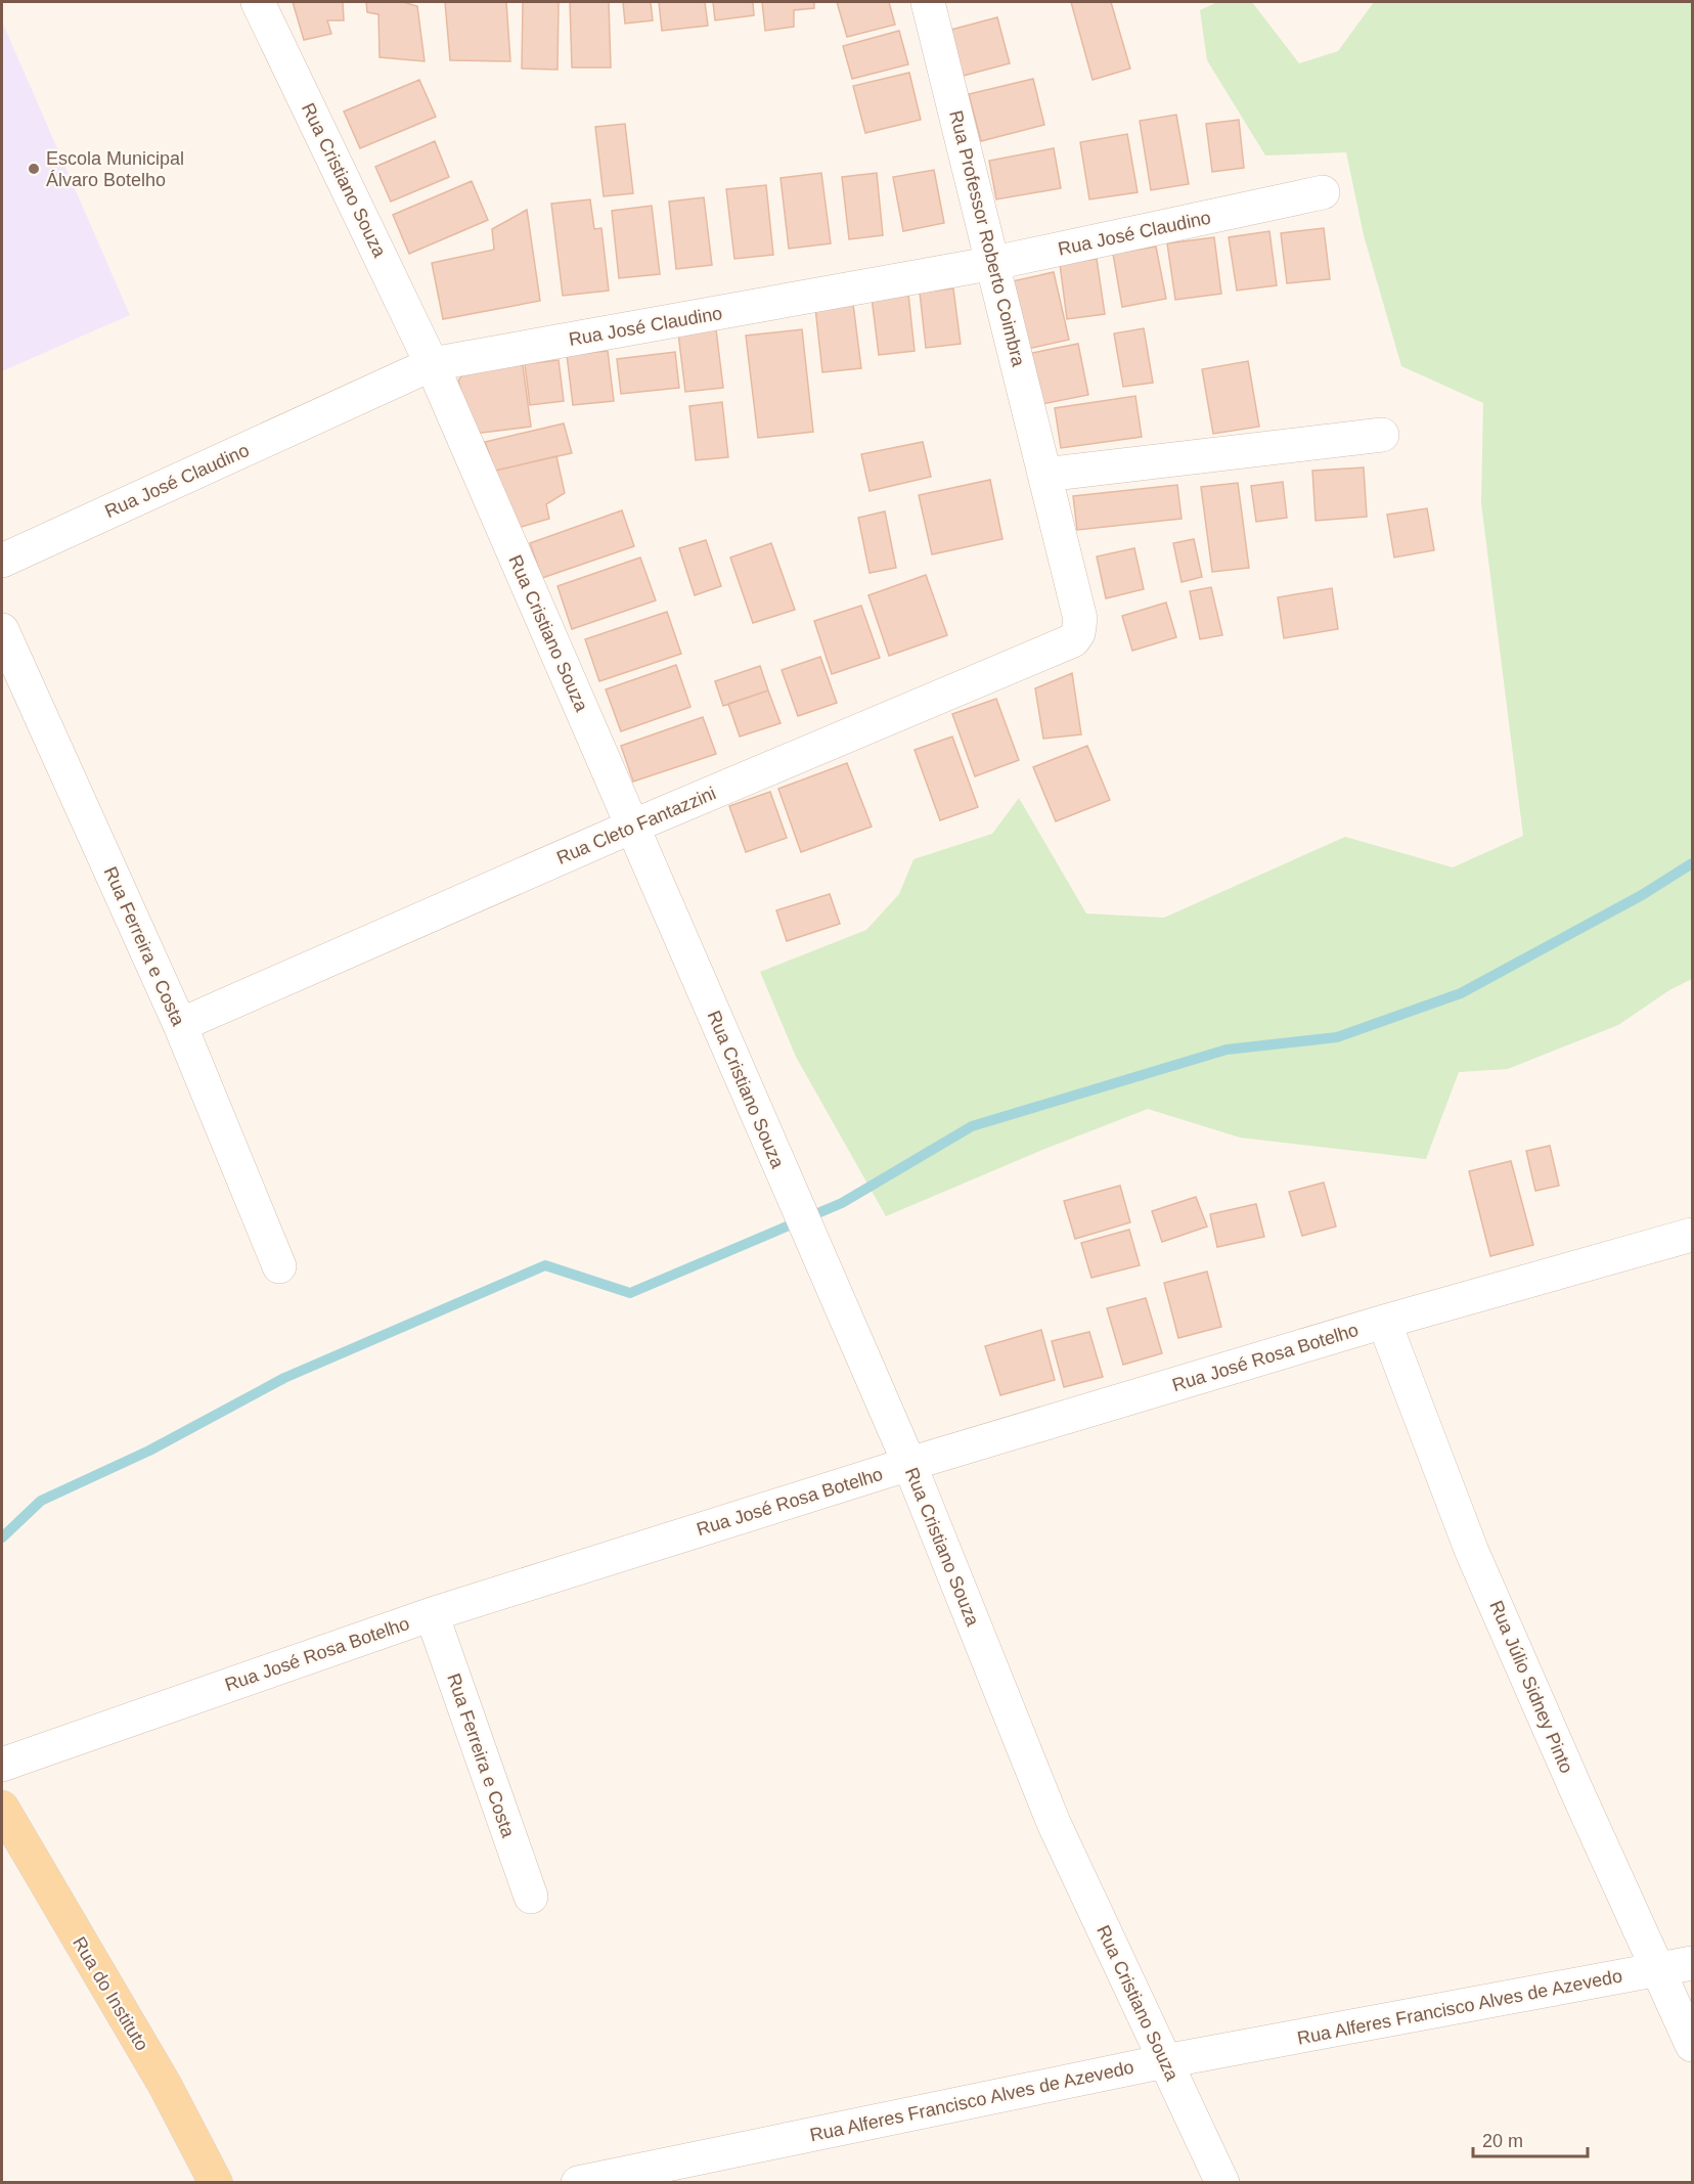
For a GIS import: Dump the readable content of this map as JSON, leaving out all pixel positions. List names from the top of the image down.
{
  "streets": {
    "main road": ["Rua do Instituto"],
    "street": [
      "Rua Cristiano Souza",
      "Rua José Claudino",
      "Rua Professor Roberto Coimbra",
      "Rua Cleto Fantazzini",
      "Rua Ferreira e Costa",
      "Rua José Rosa Botelho",
      "Rua Júlio Sidney Pinto",
      "Rua Alferes Francisco Alves de Azevedo"
    ]
  },
  "crossings": [
    ["Rua Cristiano Souza", "Rua José Claudino"],
    ["Rua Cristiano Souza", "Rua Cleto Fantazzini"],
    ["Rua Cristiano Souza", "Rua José Rosa Botelho"],
    ["Rua Cristiano Souza", "Rua Alferes Francisco Alves de Azevedo"],
    ["Rua José Claudino", "Rua Professor Roberto Coimbra"],
    ["Rua Professor Roberto Coimbra", "Rua Cleto Fantazzini"],
    ["Rua Cleto Fantazzini", "Rua Ferreira e Costa"],
    ["Rua Ferreira e Costa", "Rua José Rosa Botelho"],
    ["Rua José Rosa Botelho", "Rua Júlio Sidney Pinto"],
    ["Rua Júlio Sidney Pinto", "Rua Alferes Francisco Alves de Azevedo"]
  ],
  "places": ["Escola Municipal Álvaro Botelho"],
  "scale_bar": "20 m"
}
